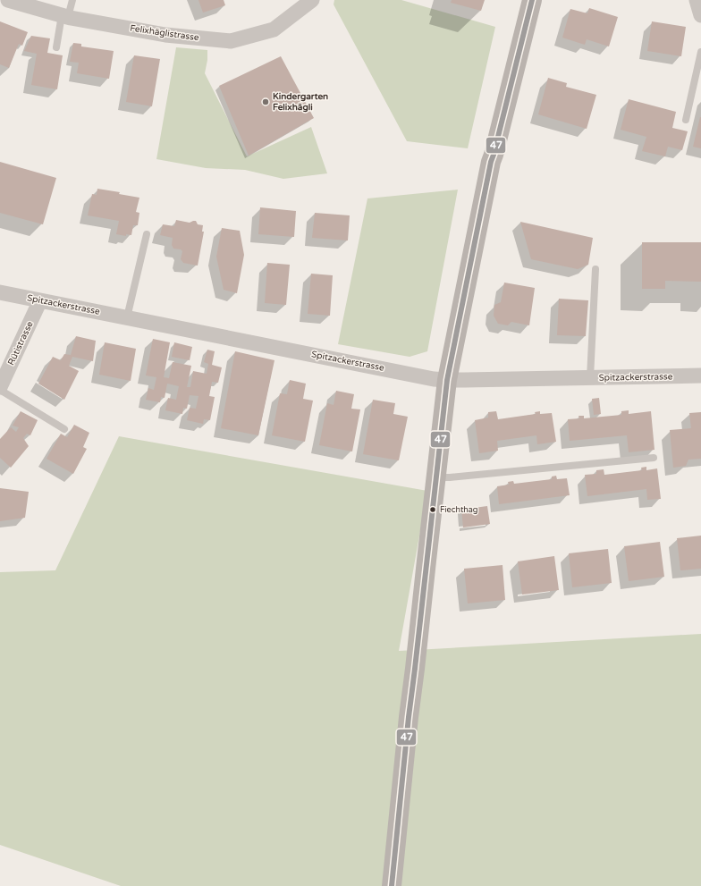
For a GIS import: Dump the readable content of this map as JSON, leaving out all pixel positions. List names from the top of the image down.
{
  "streets": {
    "street": ["Felixhäglistrasse", "Spitzackerstrasse", "Rütistrasse"]
  },
  "crossings": [
    ["Spitzackerstrasse", "Rütistrasse"]
  ],
  "places": ["Kindergarten Felixhägli", "Fiechthag"],
  "lines": ["transit line 47"]
}
